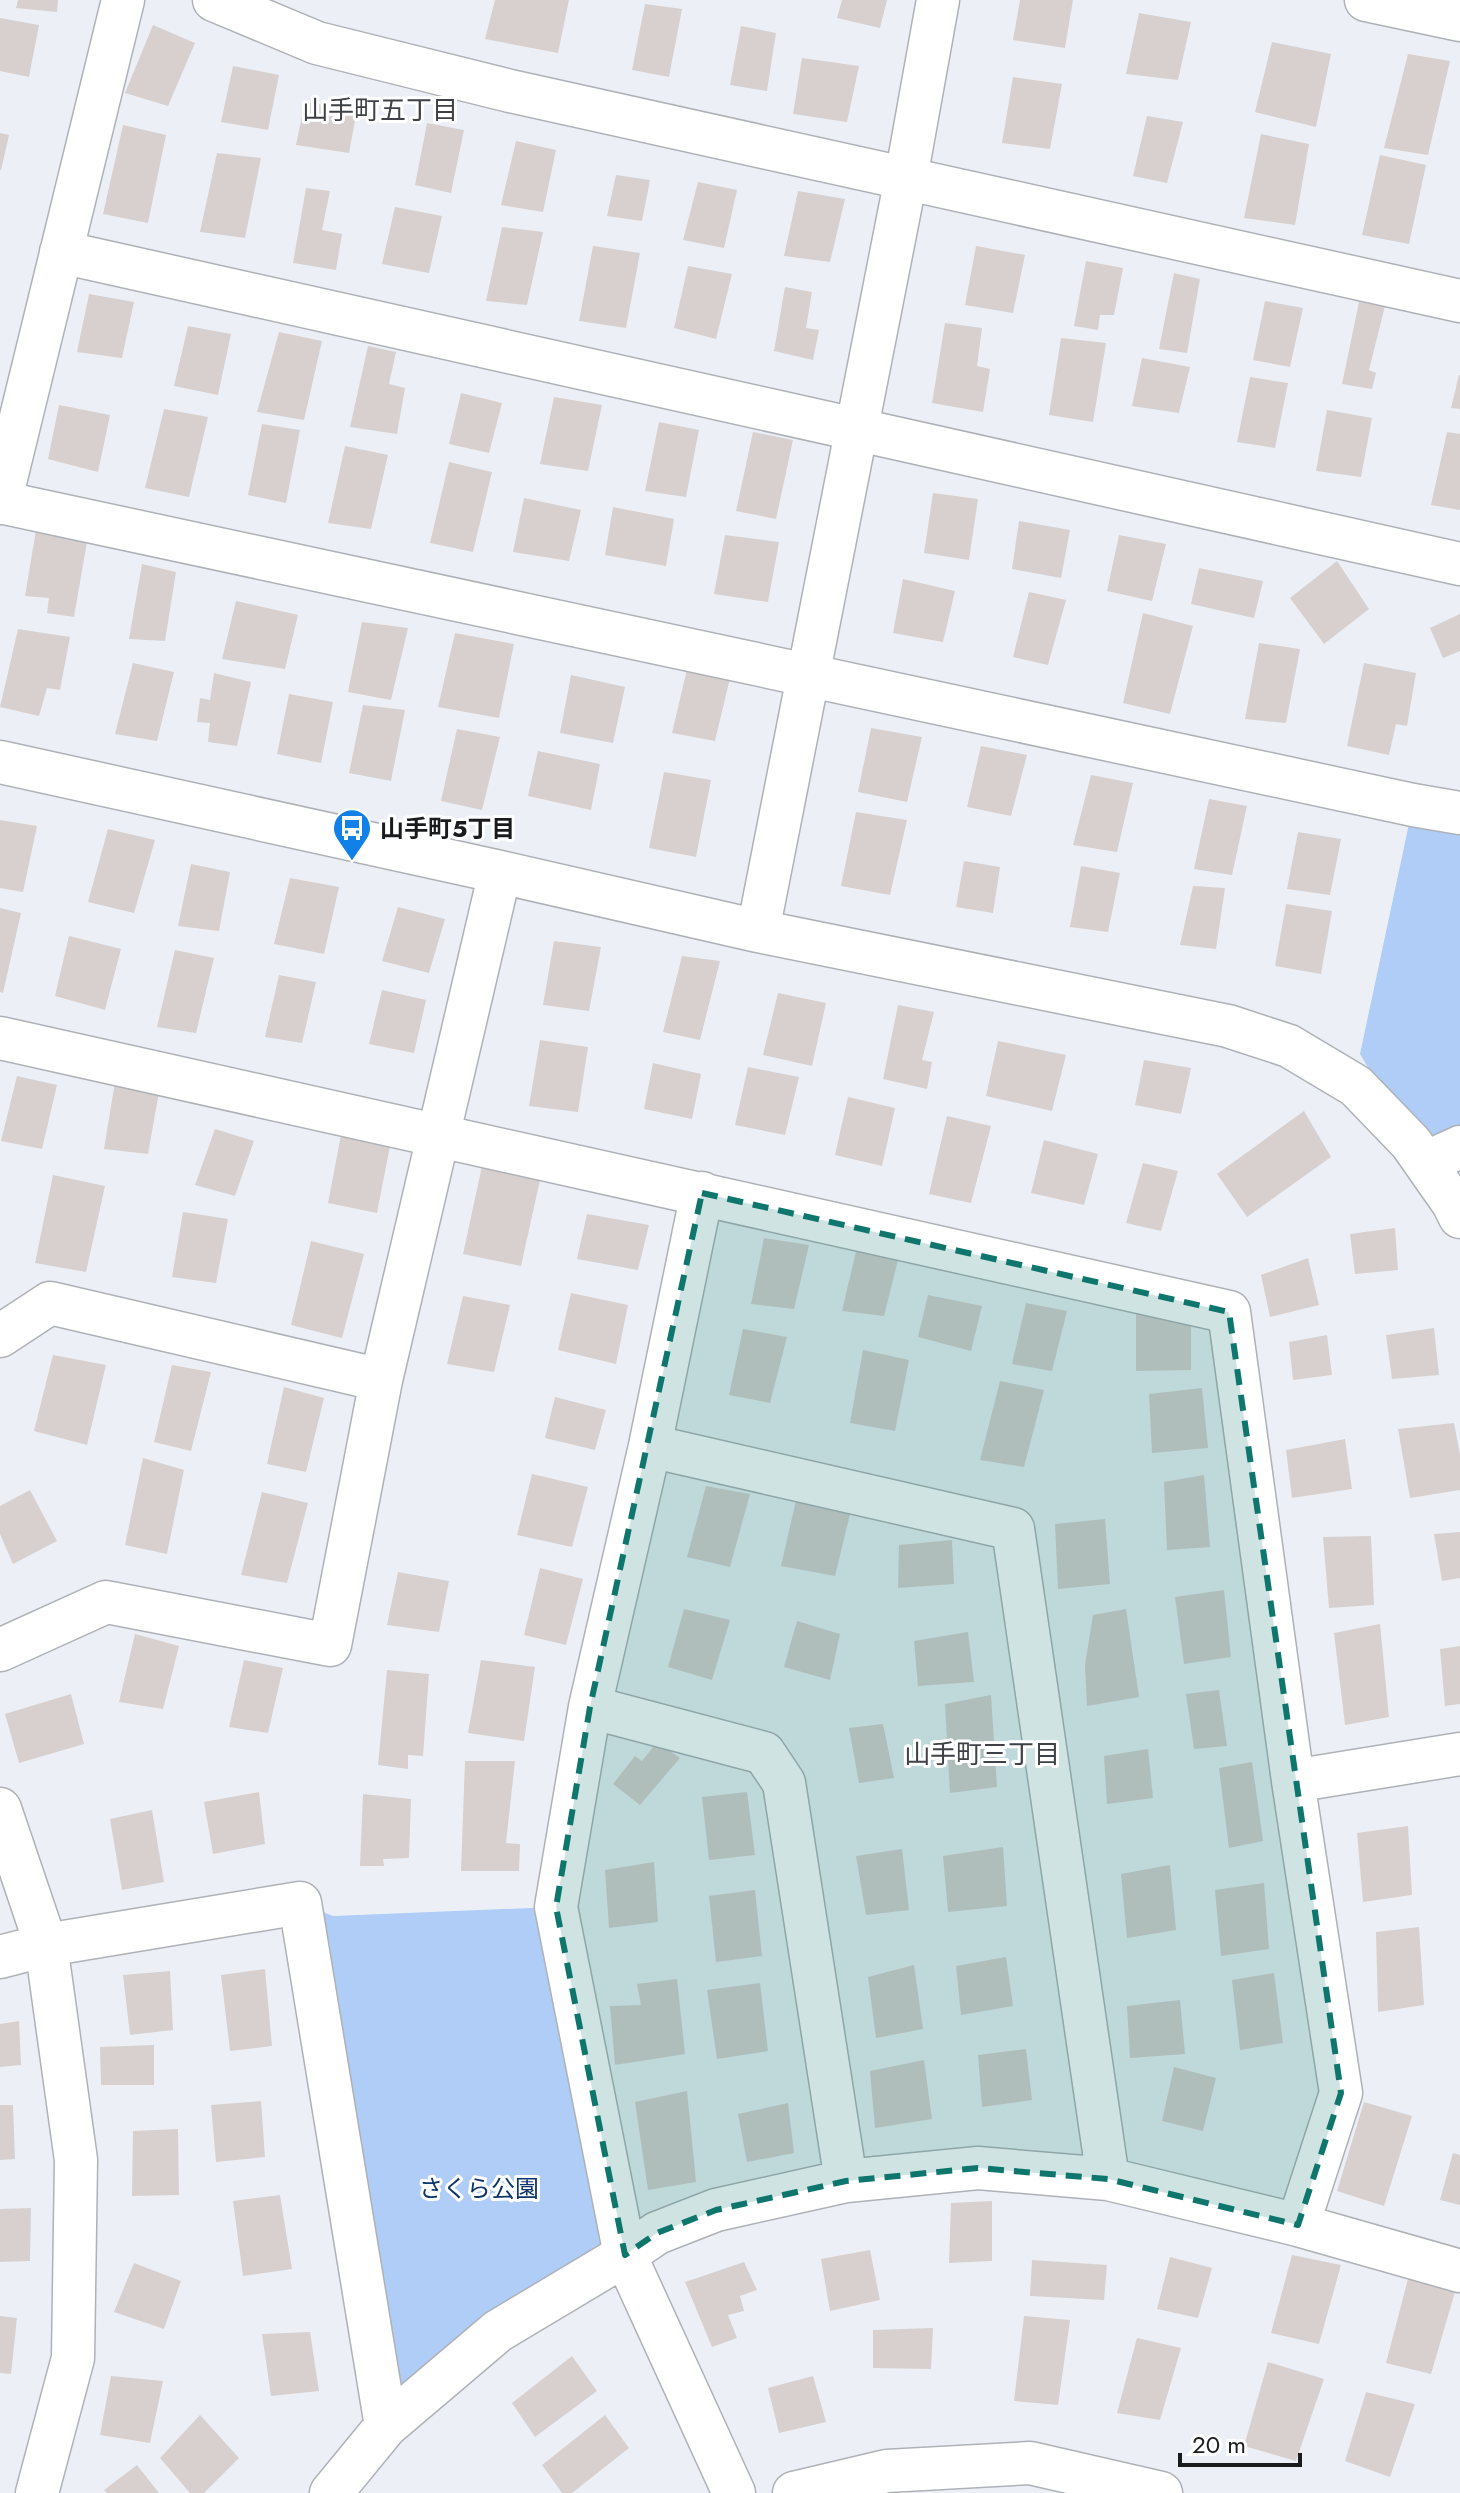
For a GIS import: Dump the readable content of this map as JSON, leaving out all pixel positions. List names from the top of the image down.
{
  "districts": ["山手町五丁目", "山手町三丁目"],
  "parks": ["さくら公園"],
  "places": {
    "bus stop": ["山手町5丁目"]
  },
  "scale_bar": "20 m"
}
